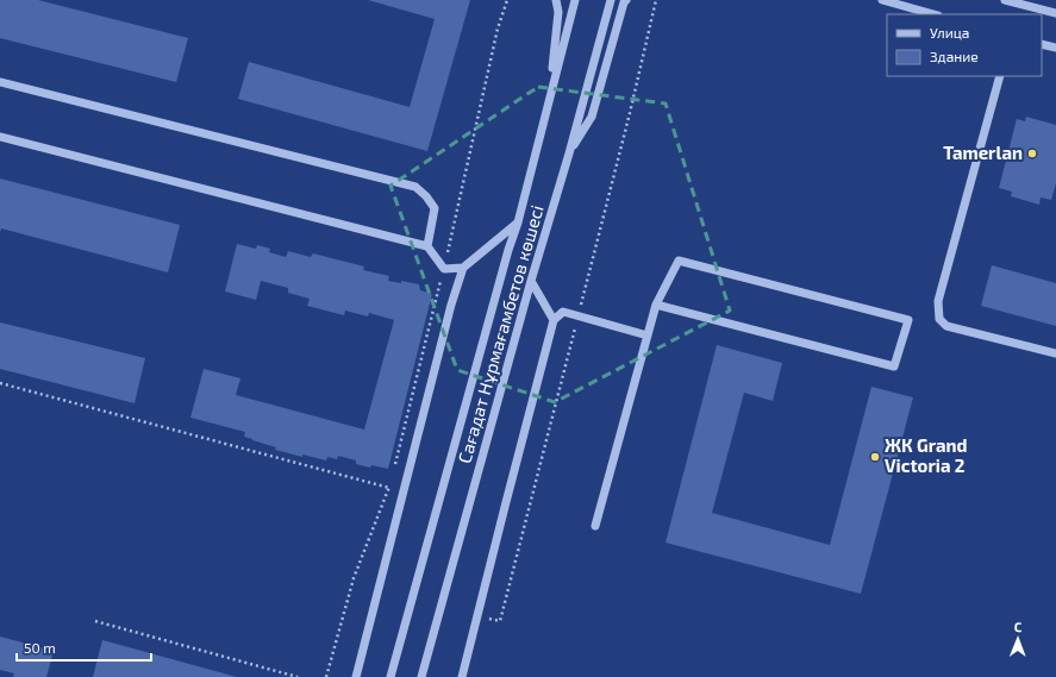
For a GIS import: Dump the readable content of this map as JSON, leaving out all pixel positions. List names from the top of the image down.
{
  "streets": {
    "street": ["Сағадат Нұрмағамбетов көшесі"]
  },
  "places": ["Tamerlan", "ЖК Grand Victoria 2"],
  "legend": ["Улица", "Здание"],
  "scale_bar": "50 m",
  "north": "top"
}
